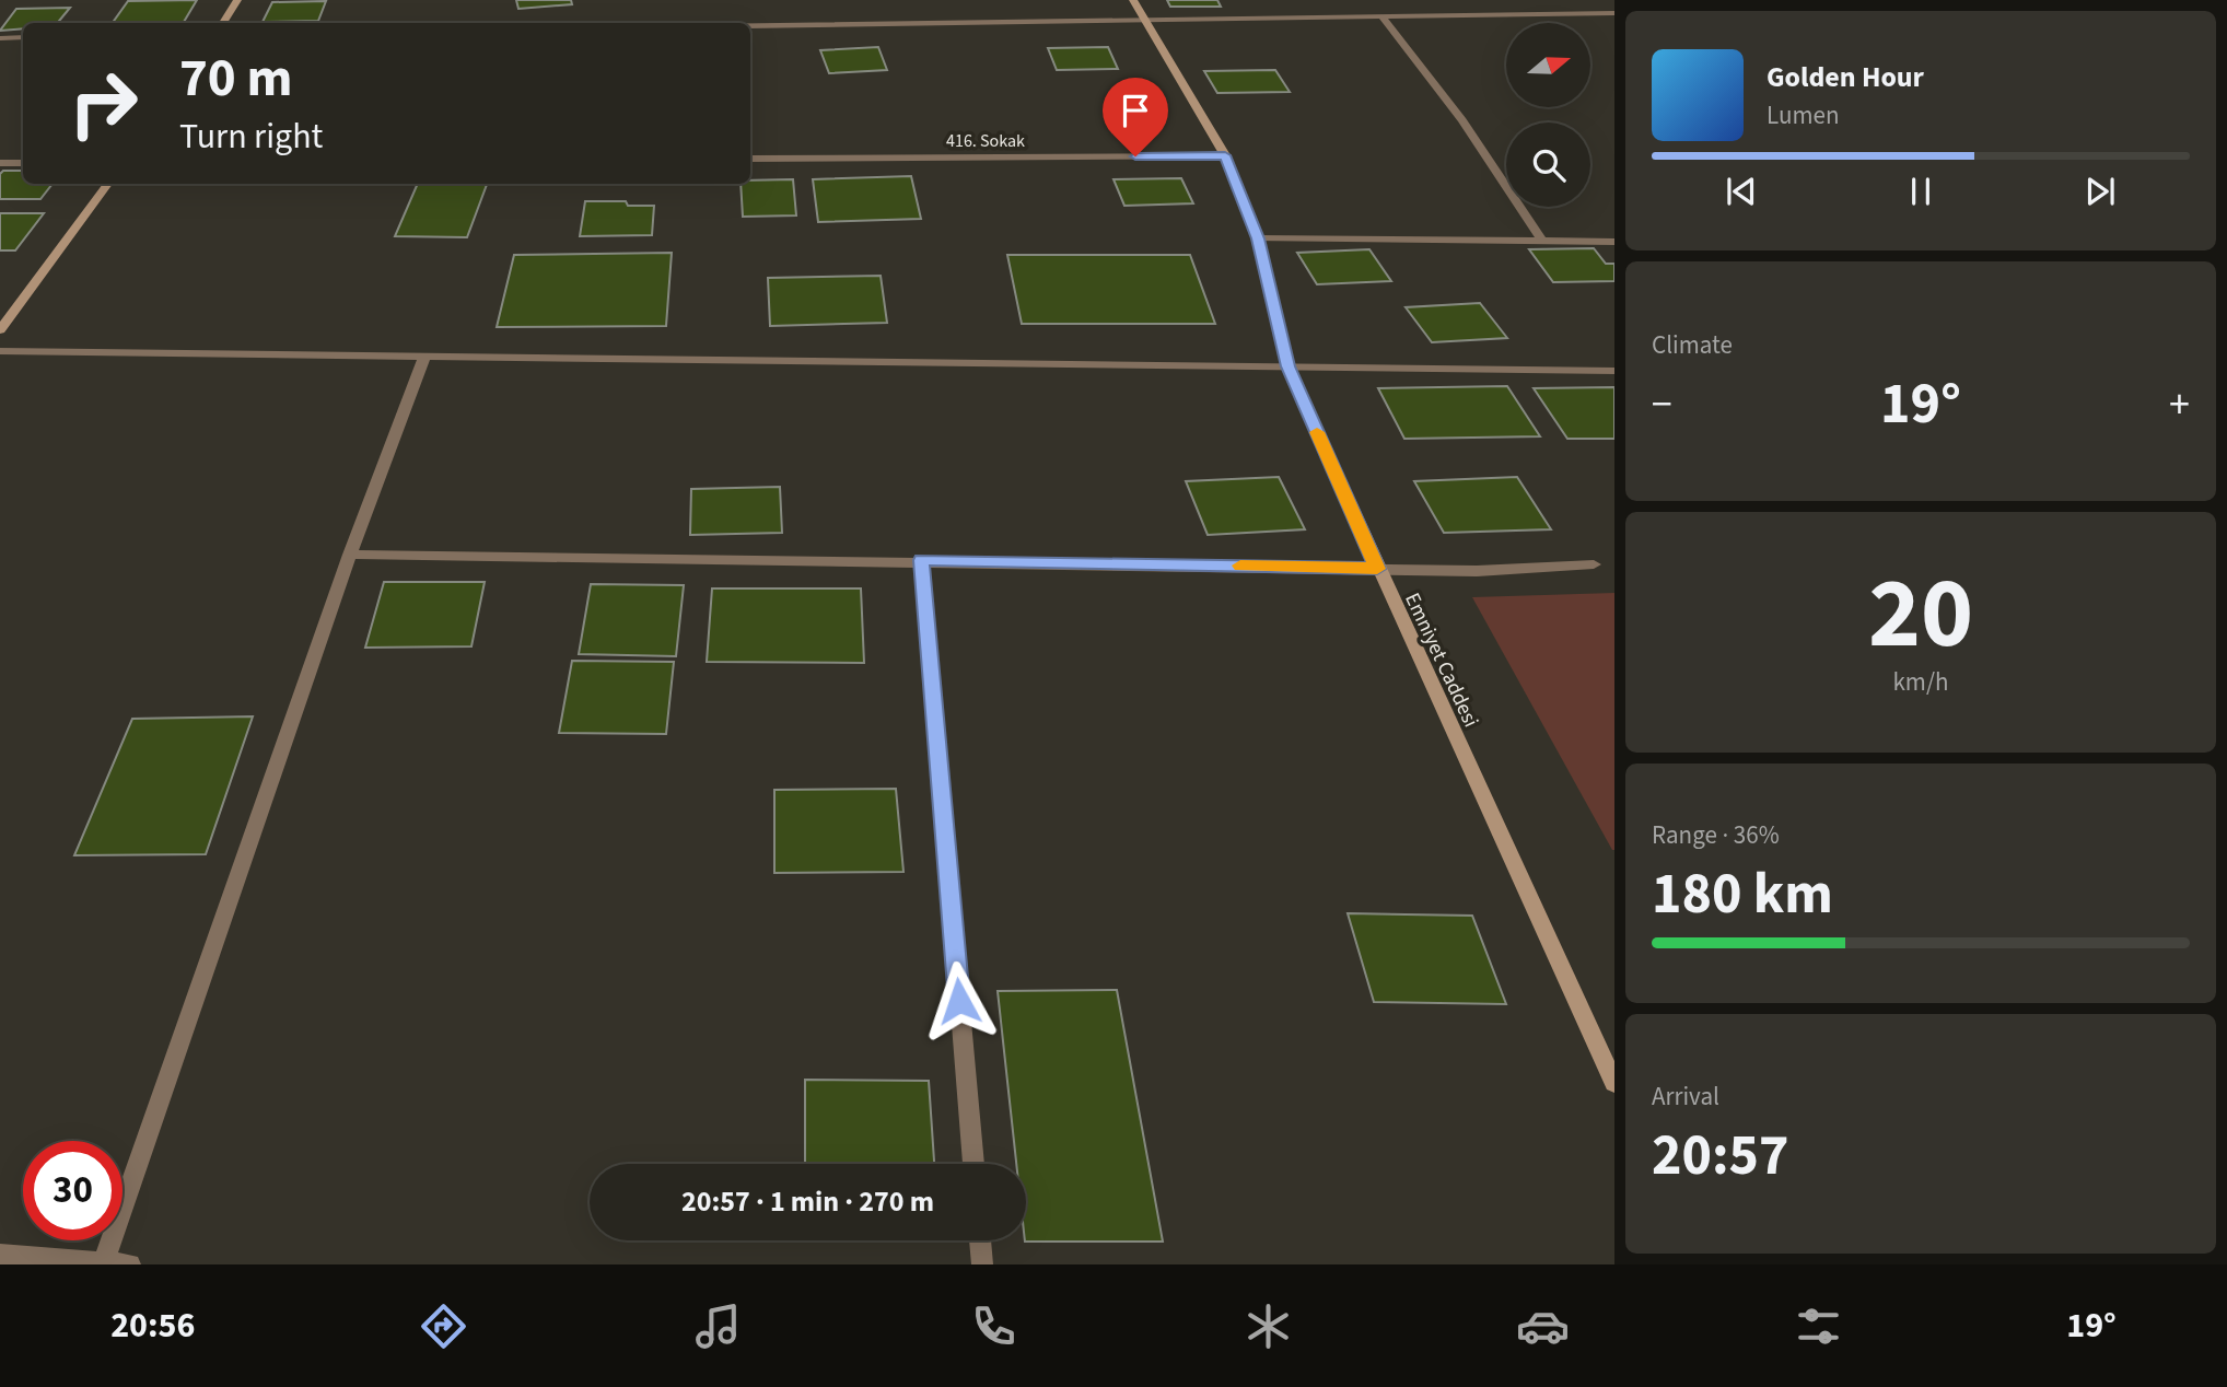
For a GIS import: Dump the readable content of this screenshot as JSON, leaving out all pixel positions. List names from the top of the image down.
{
  "streets": {
    "street": ["416. Sokak", "Emniyet Caddesi"]
  },
  "crossings": [
    ["416. Sokak", "Emniyet Caddesi"]
  ],
  "north": "right",
  "page": {
    "turn": ["70 m", "Turn right"],
    "song": ["Golden Hour", "Lumen"],
    "tile": [
      "Climate",
      ["20", "km/h"],
      ["Range · 36%", "180 km"],
      ["Arrival", "20:57"]
    ],
    "heat": ["−", "19°", "+"],
    "limit": "30",
    "trip": "20:57 · 1 min · 270 m",
    "tabs": ["20:56", "19°"]
  }
}
